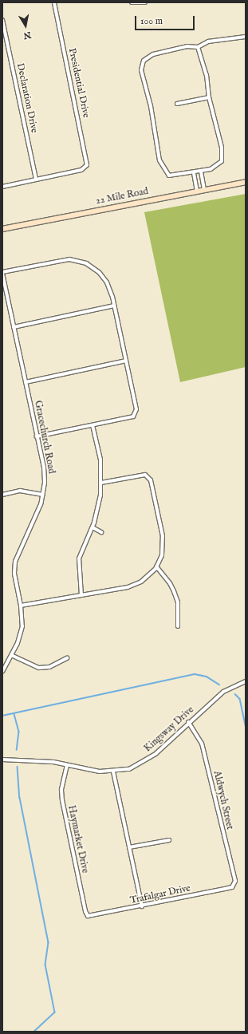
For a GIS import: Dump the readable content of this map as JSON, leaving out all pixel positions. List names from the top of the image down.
{
  "streets": {
    "street": [
      "Presidential Drive",
      "Declaration Drive",
      "22 Mile Road",
      "Gracechurch Road",
      "Kingsway Drive",
      "Aldwych Street",
      "Haymarket Drive",
      "Trafalgar Drive"
    ]
  },
  "crossings": [
    ["Presidential Drive", "Declaration Drive"],
    ["Kingsway Drive", "Aldwych Street"],
    ["Kingsway Drive", "Haymarket Drive"],
    ["Aldwych Street", "Trafalgar Drive"],
    ["Haymarket Drive", "Trafalgar Drive"]
  ],
  "scale_bar": "100 m",
  "north": "bottom"
}
